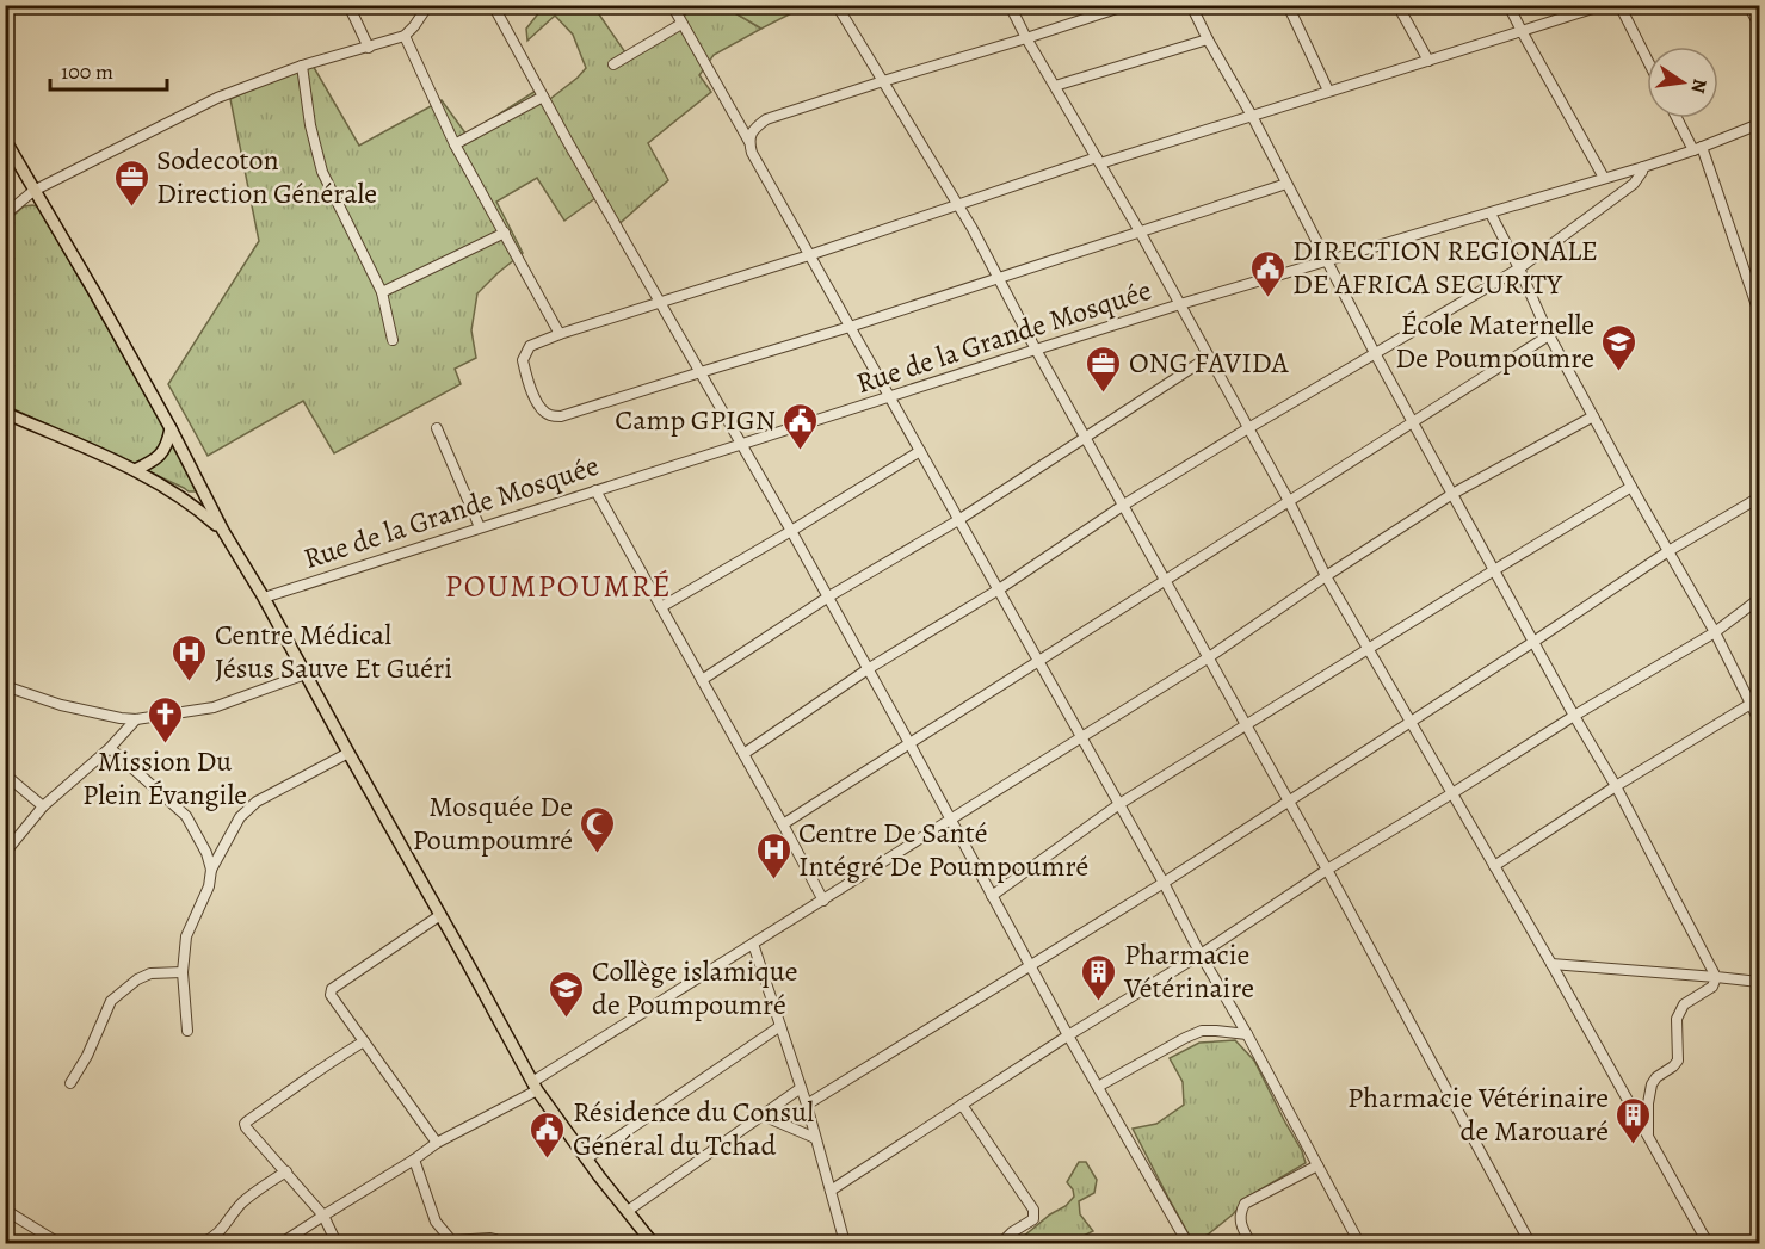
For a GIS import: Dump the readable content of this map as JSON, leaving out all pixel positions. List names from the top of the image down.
{
  "streets": {
    "street": ["Rue de la Grande Mosquée"]
  },
  "districts": ["POUMPOUMRÉ"],
  "places": {
    "office": ["Sodecoton Direction Générale", "ONG FAVIDA"],
    "public building": ["DIRECTION REGIONALE DE AFRICA SECURITY", "Camp GPIGN", "Résidence du Consul Général du Tchad"],
    "school or university": ["École Maternelle De Poumpoumre", "Collège islamique de Poumpoumré"],
    "hospital": ["Centre Médical Jésus Sauve Et Guéri", "Centre De Santé Intégré De Poumpoumré"],
    "church": ["Mission Du Plein Évangile"],
    "mosque": ["Mosquée De Poumpoumré"],
    "building": ["Pharmacie Vétérinaire", "Pharmacie Vétérinaire de Marouaré"]
  },
  "scale_bar": "100 m",
  "north": "right"
}
